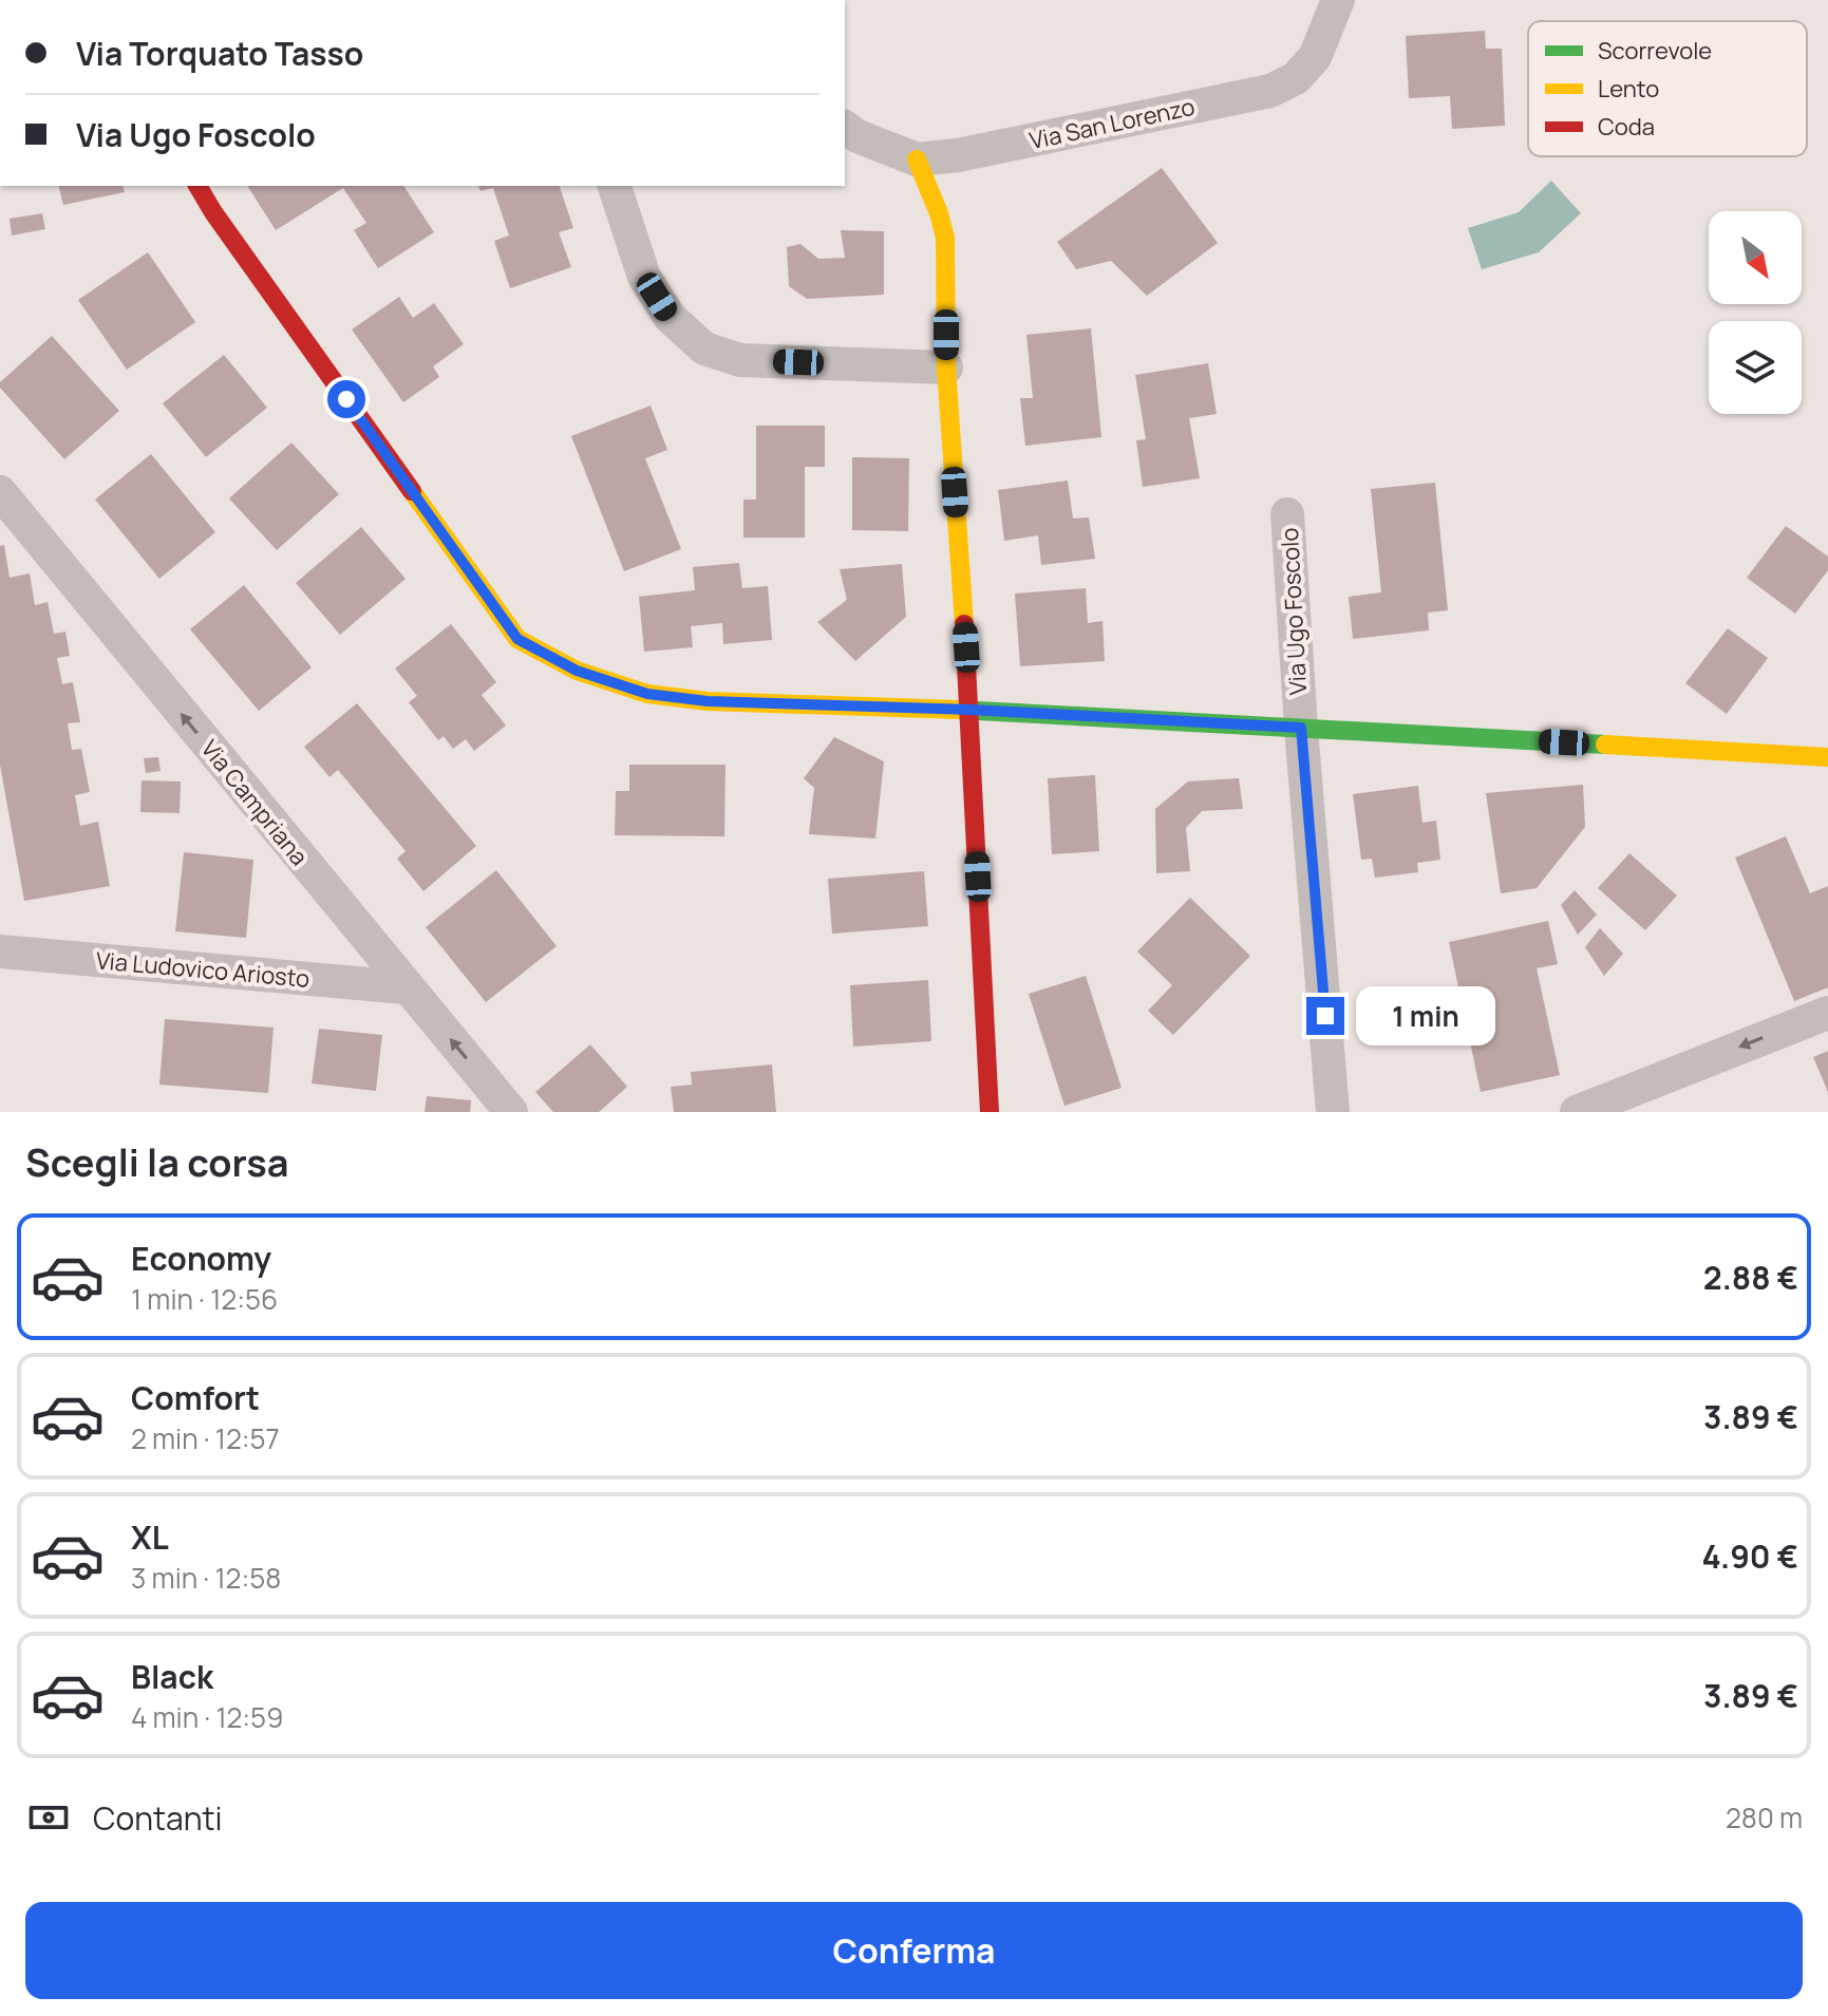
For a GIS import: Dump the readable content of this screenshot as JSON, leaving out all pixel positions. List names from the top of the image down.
{
  "streets": {
    "street": [
      "Via San Lorenzo",
      "Via Ugo Foscolo",
      "Via Campriana",
      "Via Ludovico Ariosto"
    ]
  },
  "crossings": [
    ["Via Campriana", "Via Ludovico Ariosto"]
  ],
  "one_way": ["Via Campriana"],
  "legend": ["Scorrevole", "Lento", "Coda"],
  "north": "bottom right",
  "page": {
    "banner": ["Via Torquato Tasso", "Via Ugo Foscolo"],
    "bubble": "1 min",
    "heading": "Scegli la corsa",
    "list": [
      {
        "name": "Economy",
        "note": "1 min · 12:56",
        "value": "2.88 €"
      },
      {
        "name": "Comfort",
        "note": "2 min · 12:57",
        "value": "3.89 €"
      },
      {
        "name": "XL",
        "note": "3 min · 12:58",
        "value": "4.90 €"
      },
      {
        "name": "Black",
        "note": "4 min · 12:59",
        "value": "3.89 €"
      }
    ],
    "pay": ["Contanti", "280 m"],
    "buttons": "Conferma"
  }
}
